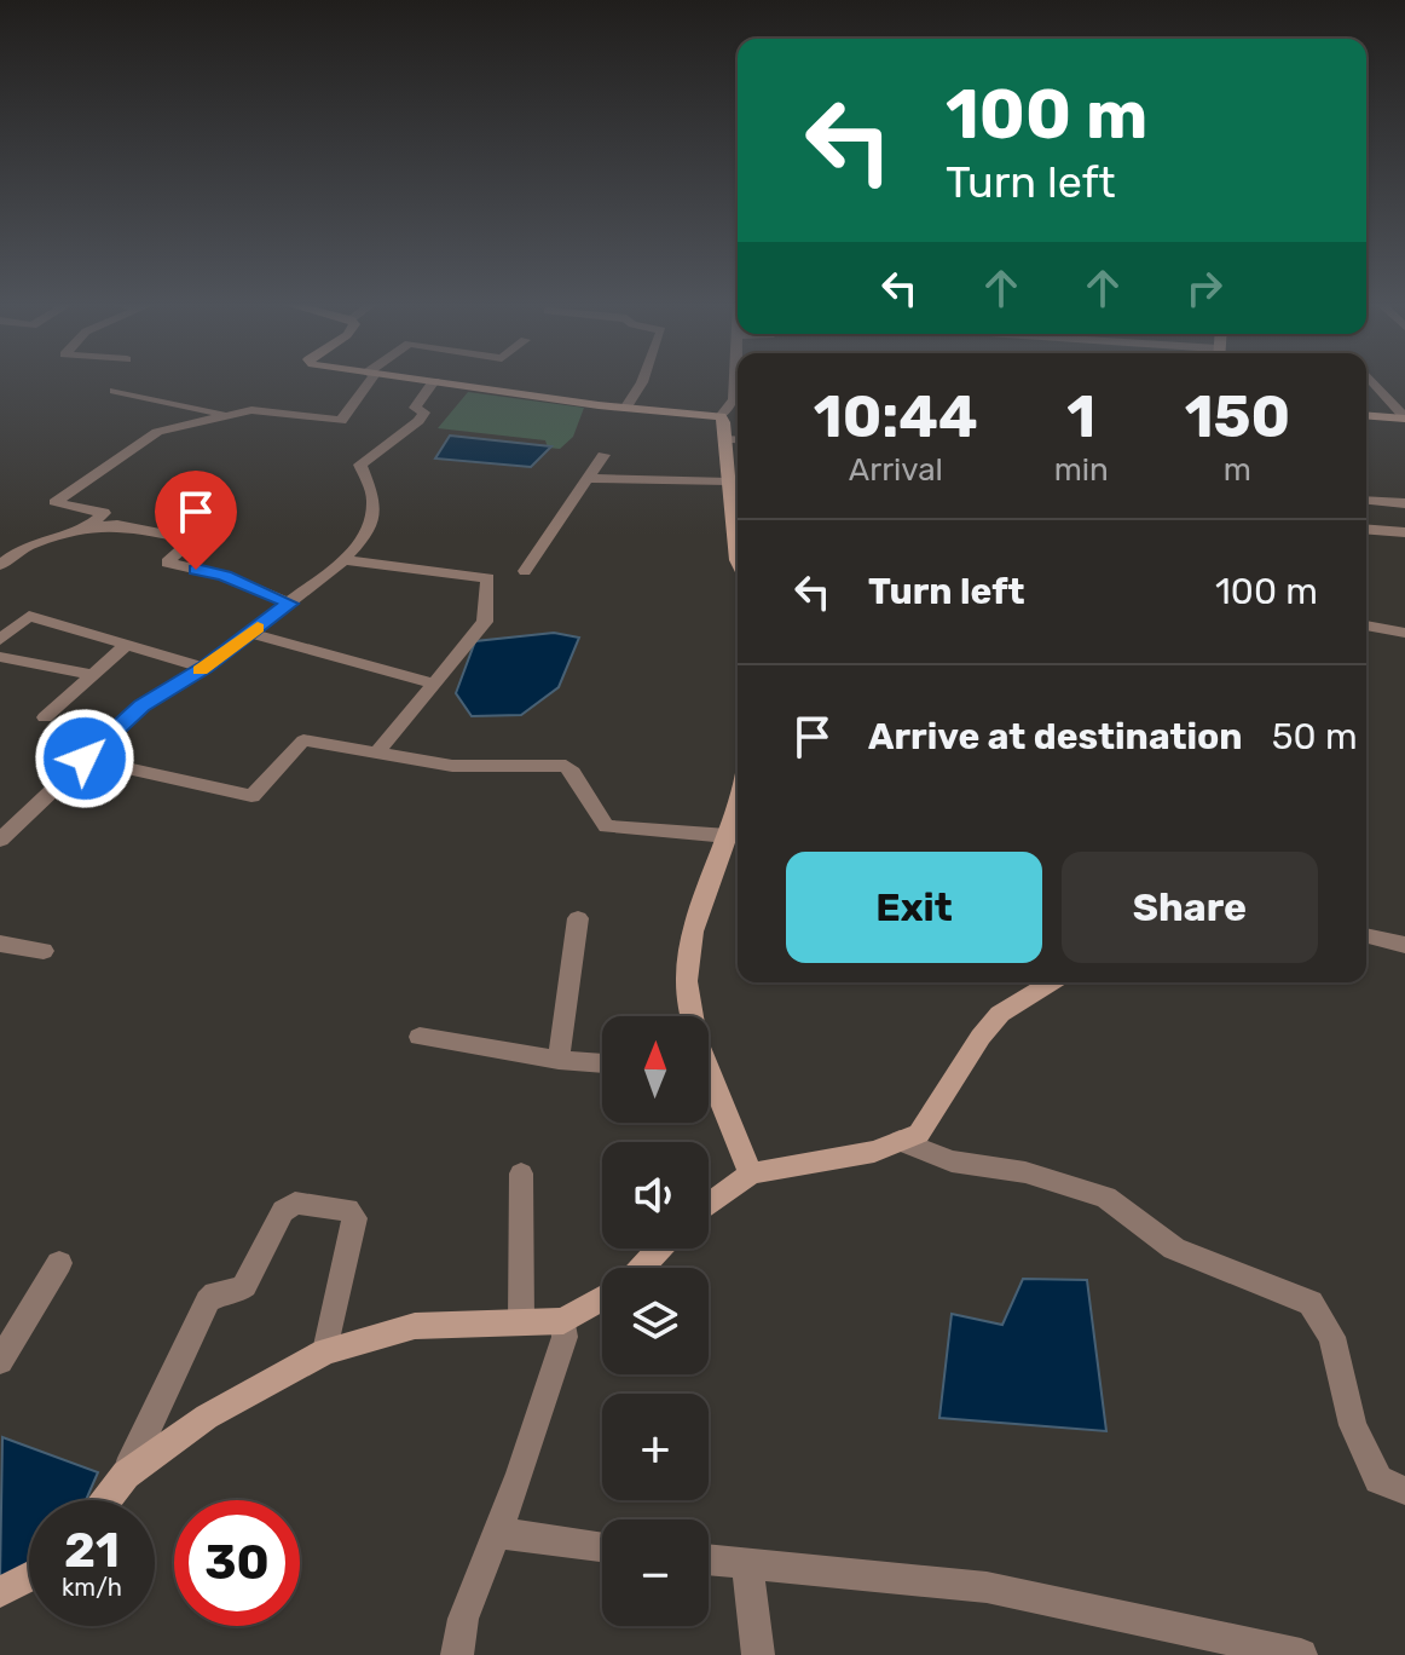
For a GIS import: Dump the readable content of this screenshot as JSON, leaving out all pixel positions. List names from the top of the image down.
{
  "north": "top",
  "page": {
    "turn": ["100 m", "Turn left"],
    "eta": [
      "10:44",
      "Arrival",
      "1",
      "min",
      "150",
      "m"
    ],
    "list": [
      {
        "name": "Turn left",
        "value": "100 m"
      },
      {
        "name": "Arrive at destination",
        "value": "50 m"
      }
    ],
    "buttons": ["Exit", "Share"],
    "map_buttons": ["+", "−"],
    "speed": "21 km/h",
    "limit": "30"
  }
}
